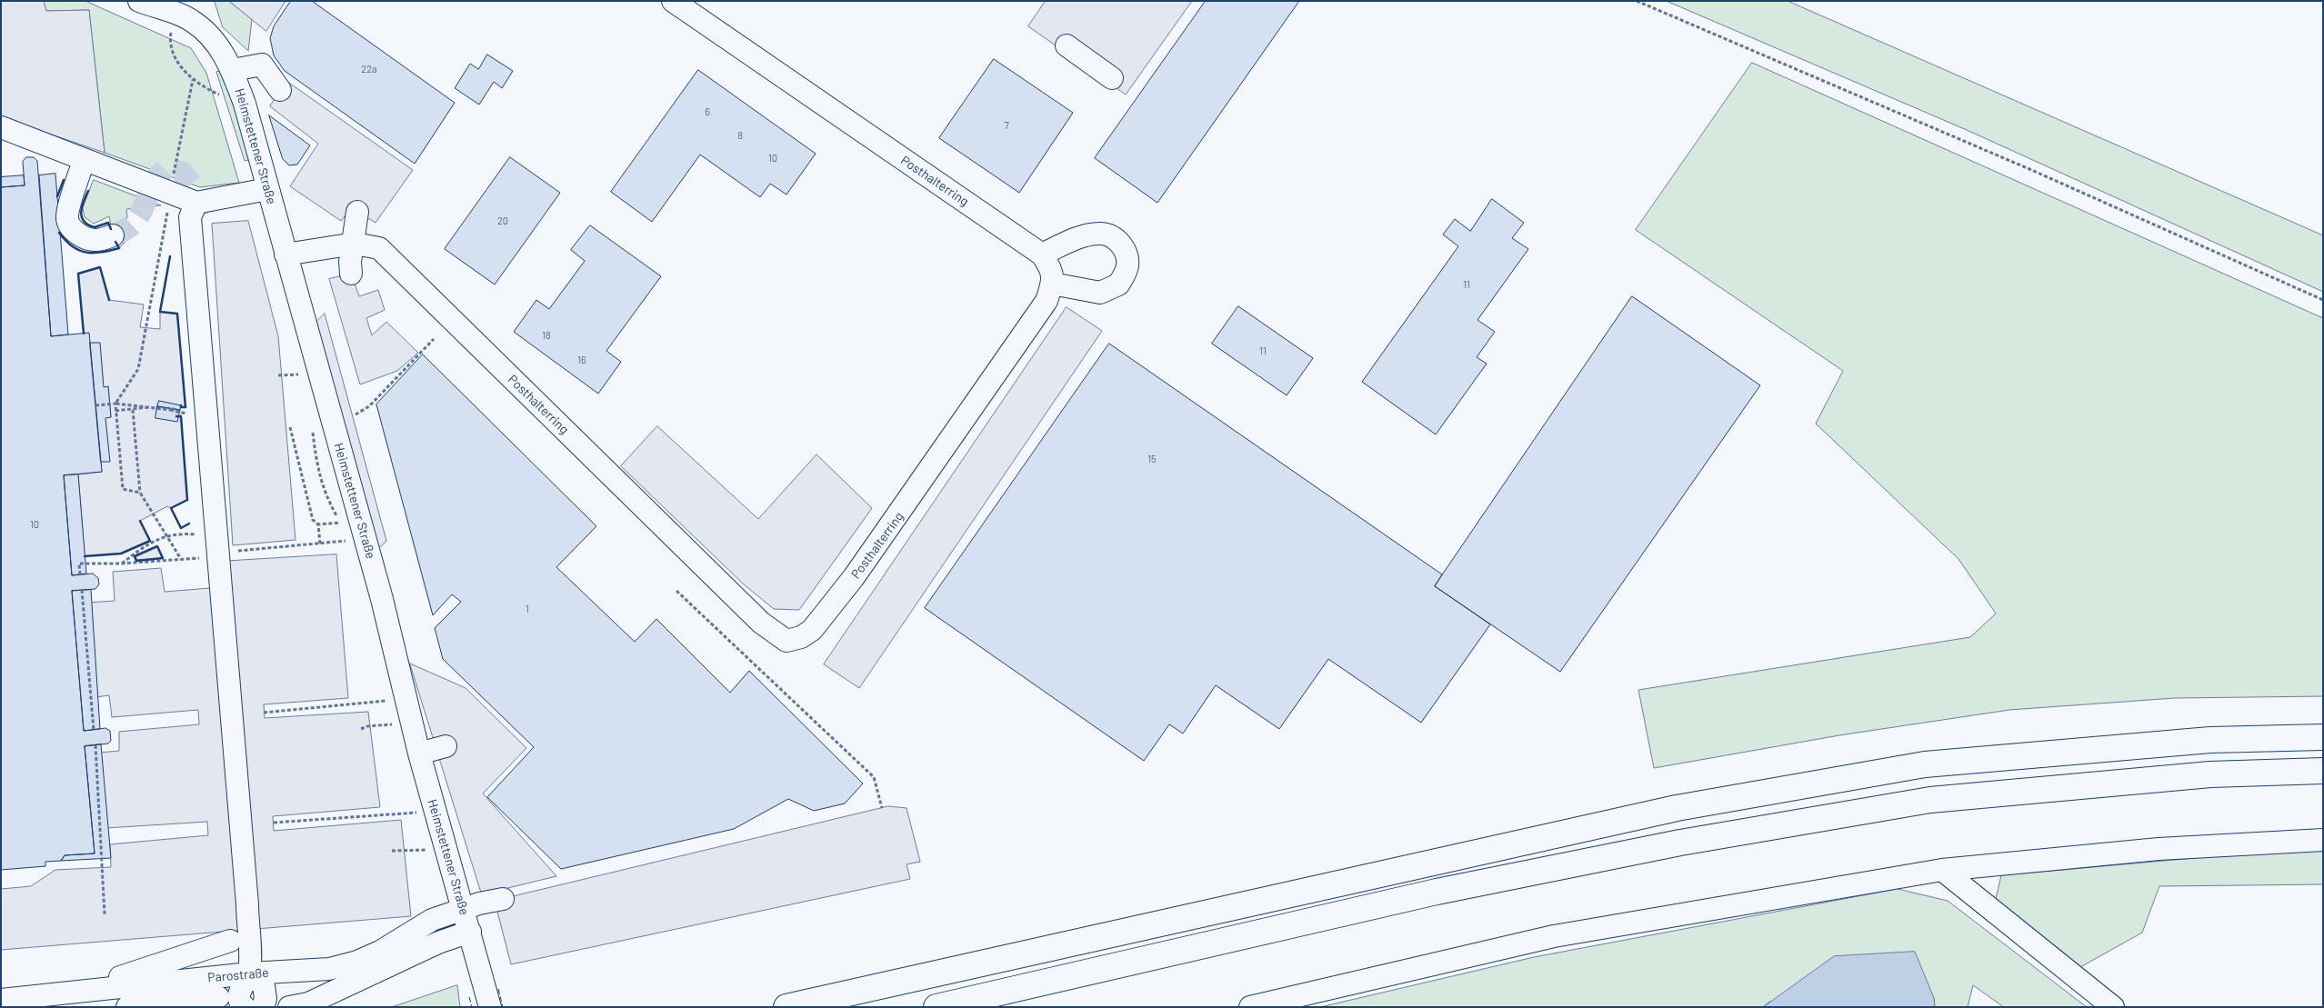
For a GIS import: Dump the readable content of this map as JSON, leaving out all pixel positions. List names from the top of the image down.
{
  "streets": {
    "street": ["Heimstettener Straße", "Posthalterring", "Parostraße"]
  },
  "crossings": [
    ["Heimstettener Straße", "Posthalterring"],
    ["Heimstettener Straße", "Parostraße"]
  ],
  "house_numbers": [
    "22a",
    "6",
    "7",
    "8",
    "10",
    "20",
    "11",
    "18",
    "11",
    "16",
    "15",
    "10",
    "1"
  ]
}
